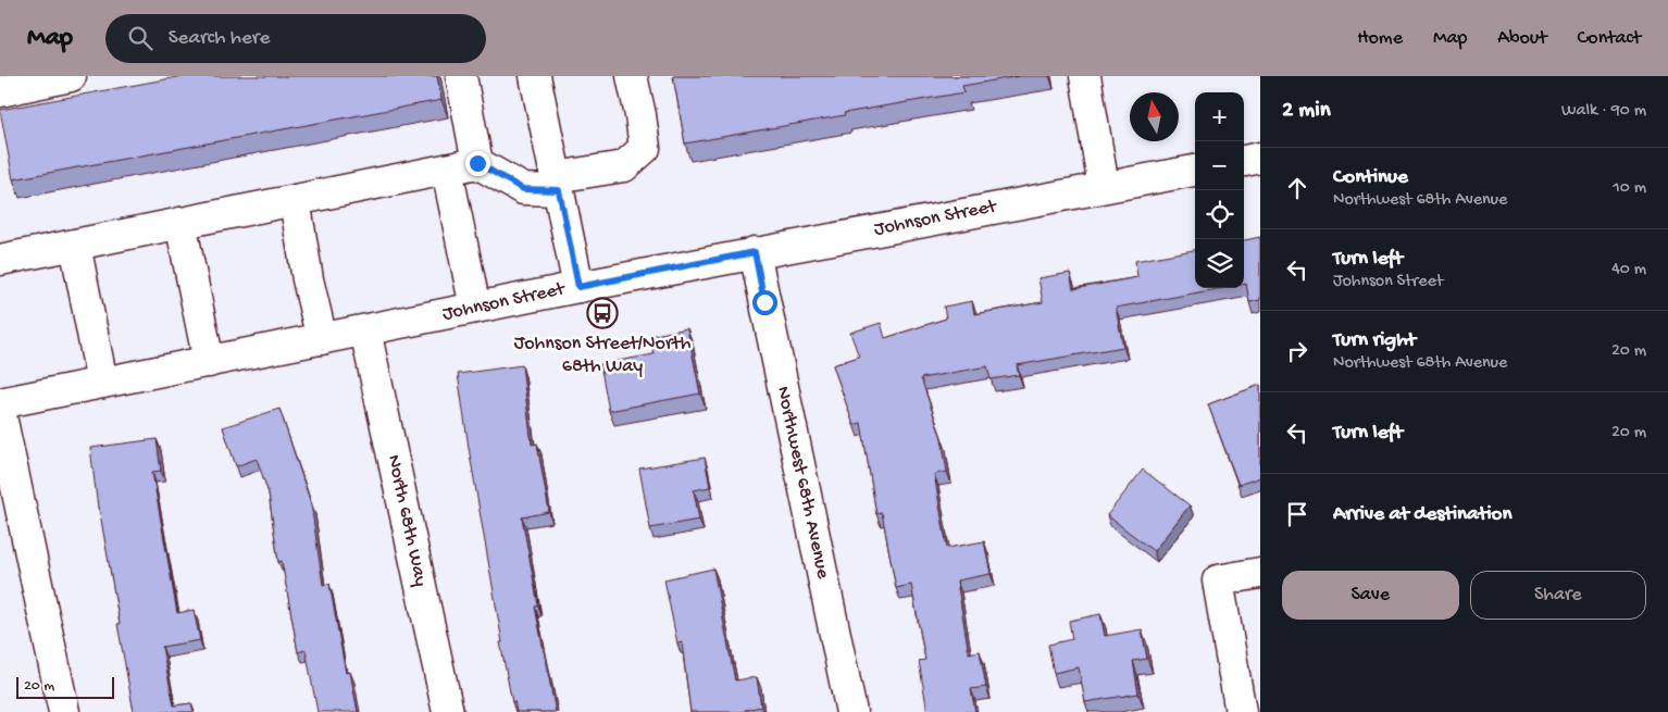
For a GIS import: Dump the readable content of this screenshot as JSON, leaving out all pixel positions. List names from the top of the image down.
{
  "streets": {
    "street": ["Johnson Street", "Northwest 68th Avenue", "North 68th Way"]
  },
  "crossings": [
    ["Johnson Street", "Northwest 68th Avenue"],
    ["Johnson Street", "North 68th Way"]
  ],
  "places": {
    "bus stop": ["Johnson Street/North 68th Way"]
  },
  "scale_bar": "20 m",
  "north": "top",
  "page": {
    "header": "Map",
    "search": "Search here",
    "nav": [
      "Home",
      "Map",
      "About",
      "Contact"
    ],
    "heading": ["2 min", "Walk · 90 m"],
    "map_buttons": ["+", "−"],
    "list": [
      ["Continue", "Northwest 68th Avenue", "10 m"],
      ["Turn left", "Johnson Street", "40 m"],
      ["Turn right", "Northwest 68th Avenue", "20 m"],
      ["Turn left", "20 m"],
      "Arrive at destination"
    ],
    "buttons": ["Save", "Share"],
    "scale": "20 m"
  }
}
